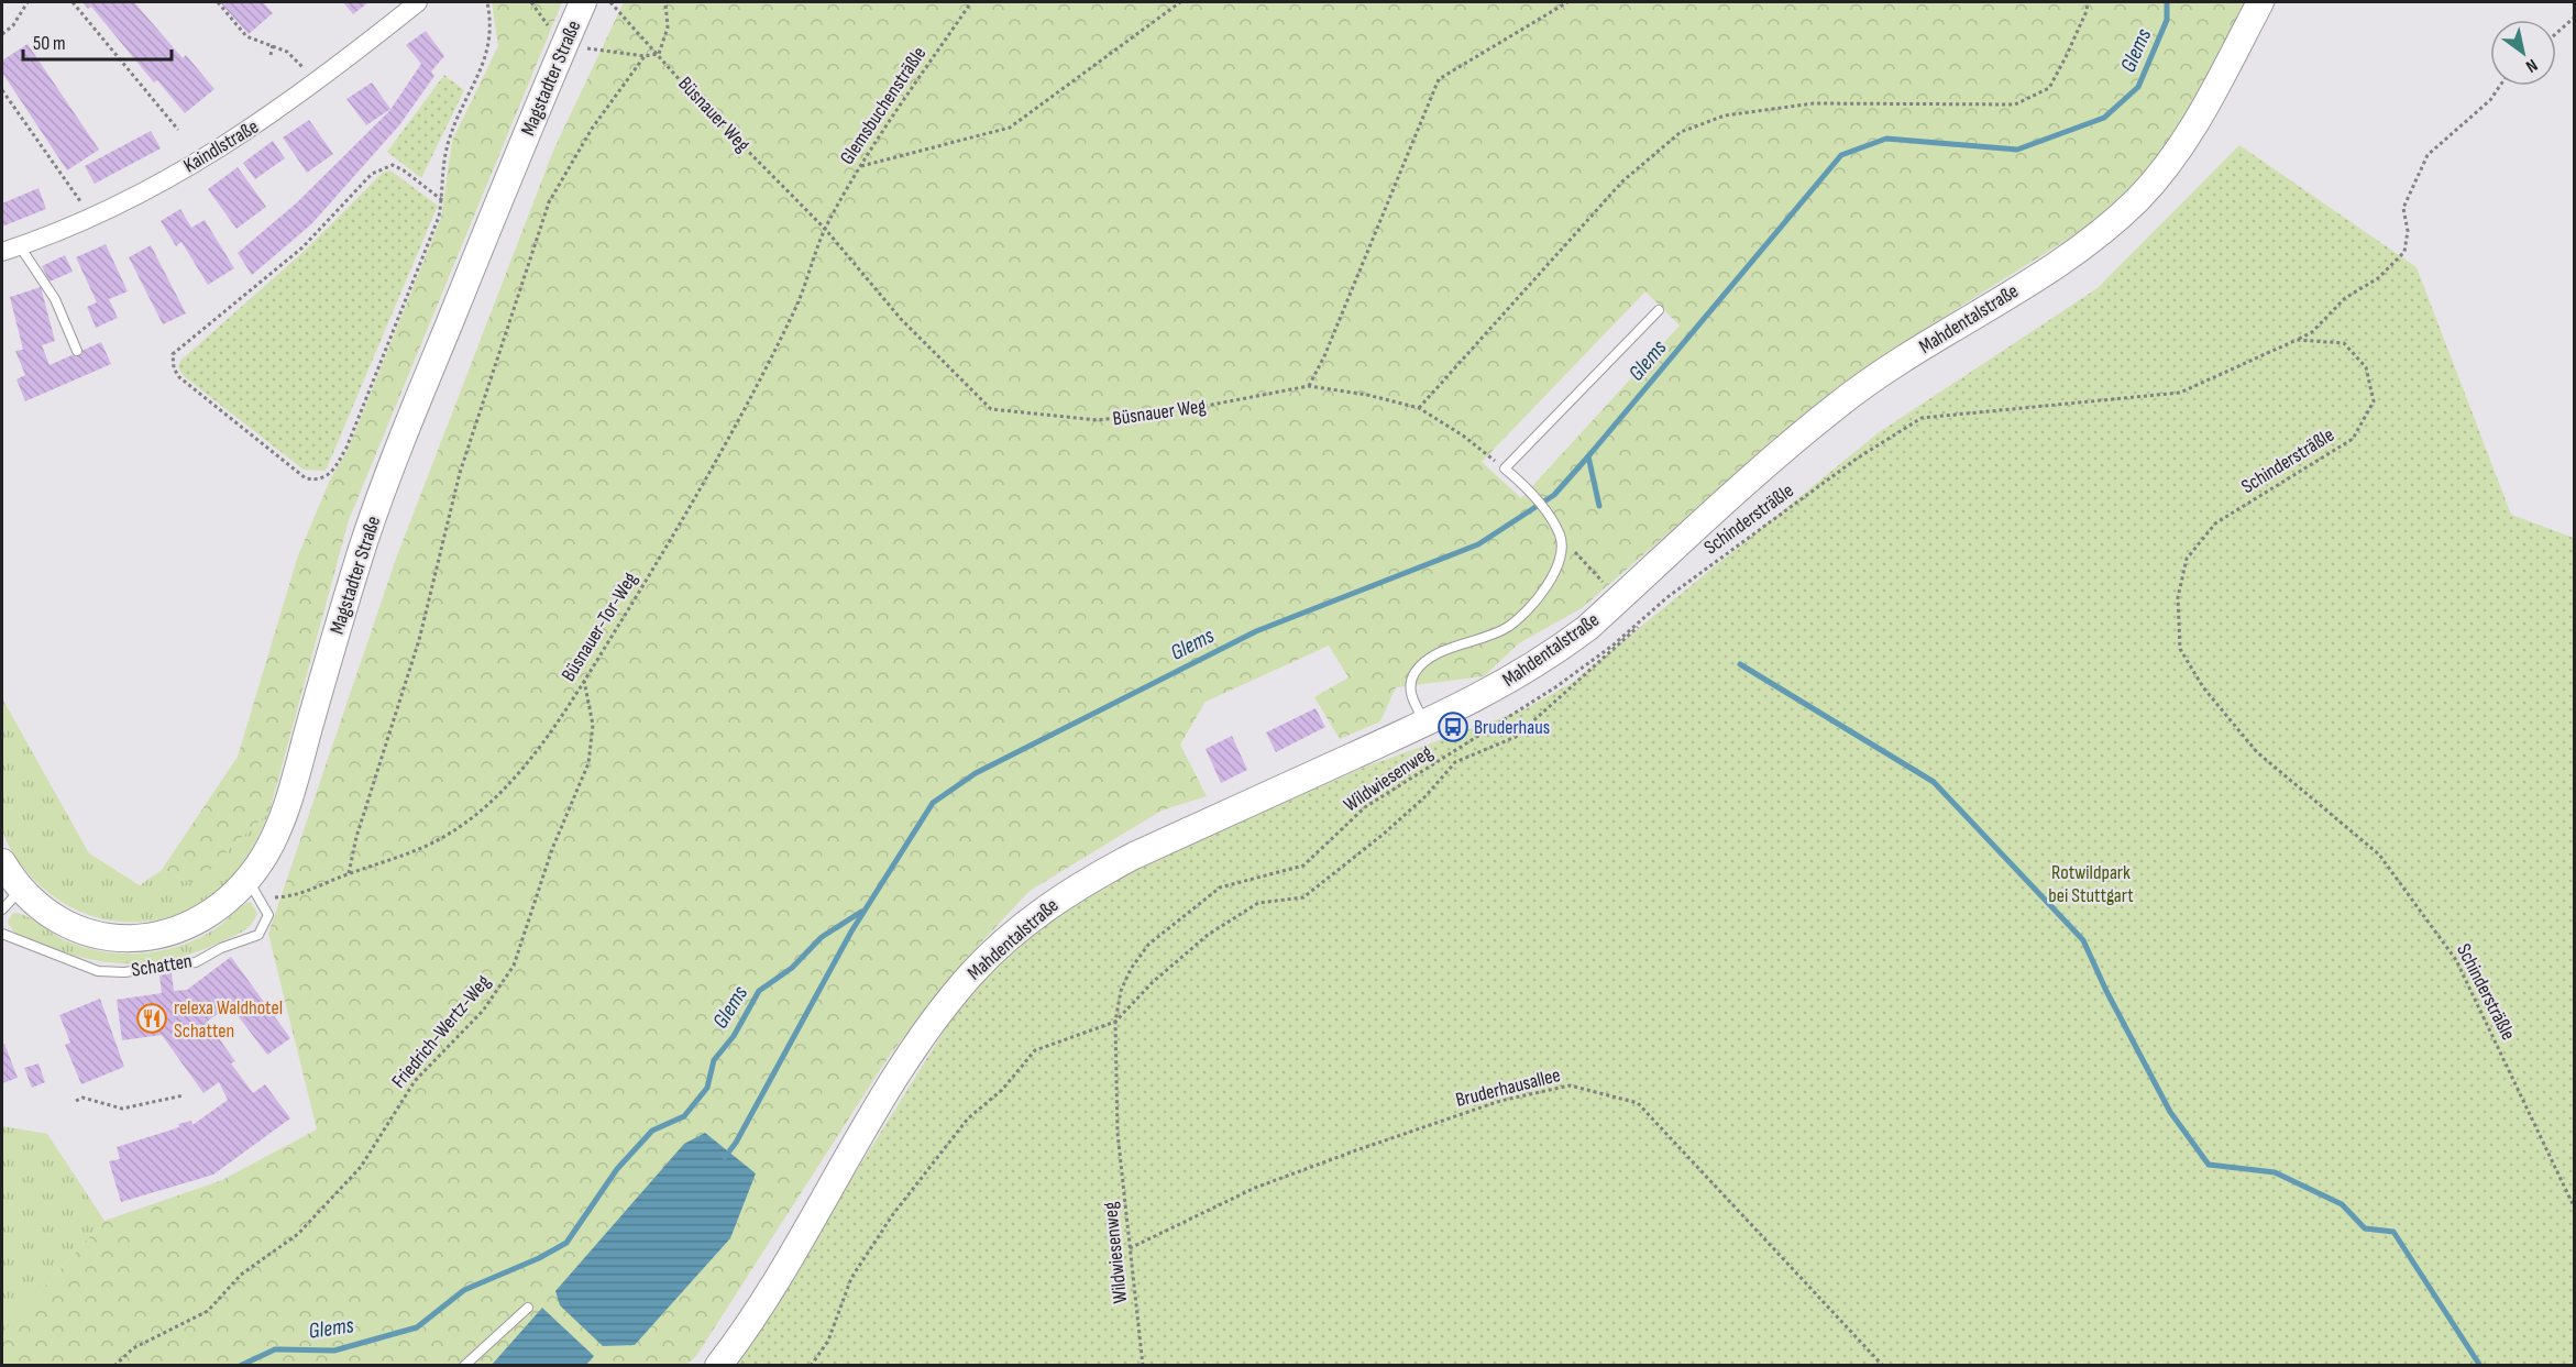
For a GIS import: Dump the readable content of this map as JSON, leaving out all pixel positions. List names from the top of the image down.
{
  "streets": {
    "main road": ["Magstadter Straße", "Mahdentalstraße"],
    "street": ["Kaindlstraße"],
    "lane": ["Schatten"],
    "path": [
      "Glemsbuchensträßle",
      "Büsnauer Weg",
      "Schindersträßle",
      "Büsnauer-Tor-Weg",
      "Wildwiesenweg",
      "Friedrich-Wertz-Weg",
      "Bruderhausallee"
    ]
  },
  "crossings": [
    ["Magstadter Straße", "Büsnauer-Tor-Weg"],
    ["Magstadter Straße", "Schatten"],
    ["Glemsbuchensträßle", "Büsnauer Weg"],
    ["Glemsbuchensträßle", "Büsnauer-Tor-Weg"],
    ["Büsnauer Weg", "Büsnauer-Tor-Weg"],
    ["Schindersträßle", "Wildwiesenweg"],
    ["Büsnauer-Tor-Weg", "Schatten"],
    ["Büsnauer-Tor-Weg", "Friedrich-Wertz-Weg"],
    ["Wildwiesenweg", "Bruderhausallee"]
  ],
  "water": ["Glems"],
  "parks": ["Rotwildpark bei Stuttgart"],
  "places": {
    "bus stop": ["Bruderhaus"],
    "restaurant": ["relexa Waldhotel Schatten"]
  },
  "scale_bar": "50 m",
  "north": "bottom right"
}
